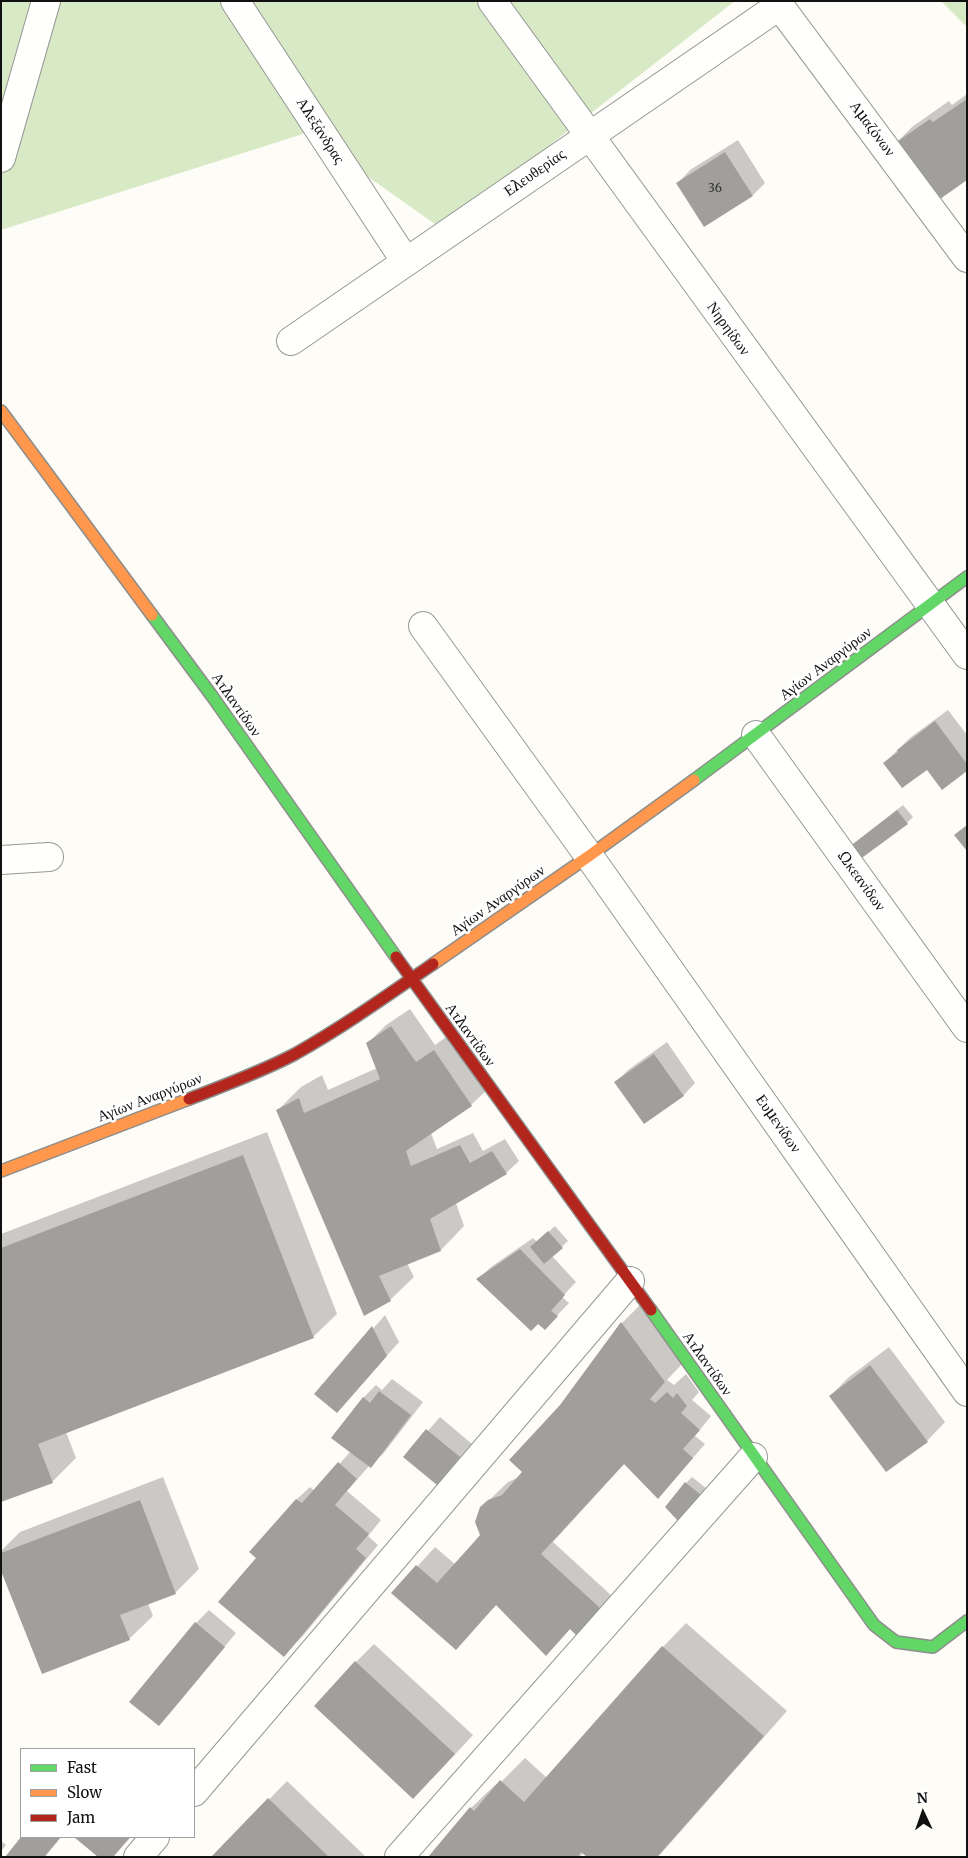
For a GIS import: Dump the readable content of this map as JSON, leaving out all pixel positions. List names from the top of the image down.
{
  "streets": {
    "street": [
      "Αμαζόνων",
      "Αλεξάνδρας",
      "Ελευθερίας",
      "Νηρηίδων",
      "Αγίων Αναργύρων",
      "Ατλαντίδων",
      "Ωκεανίδων",
      "Ευμενίδων"
    ]
  },
  "crossings": [
    ["Αμαζόνων", "Ελευθερίας"],
    ["Αλεξάνδρας", "Ελευθερίας"],
    ["Ελευθερίας", "Νηρηίδων"],
    ["Νηρηίδων", "Αγίων Αναργύρων"],
    ["Αγίων Αναργύρων", "Ατλαντίδων"],
    ["Αγίων Αναργύρων", "Ωκεανίδων"],
    ["Αγίων Αναργύρων", "Ευμενίδων"]
  ],
  "house_numbers": ["36"],
  "legend": ["Fast", "Slow", "Jam"],
  "north": "top"
}
